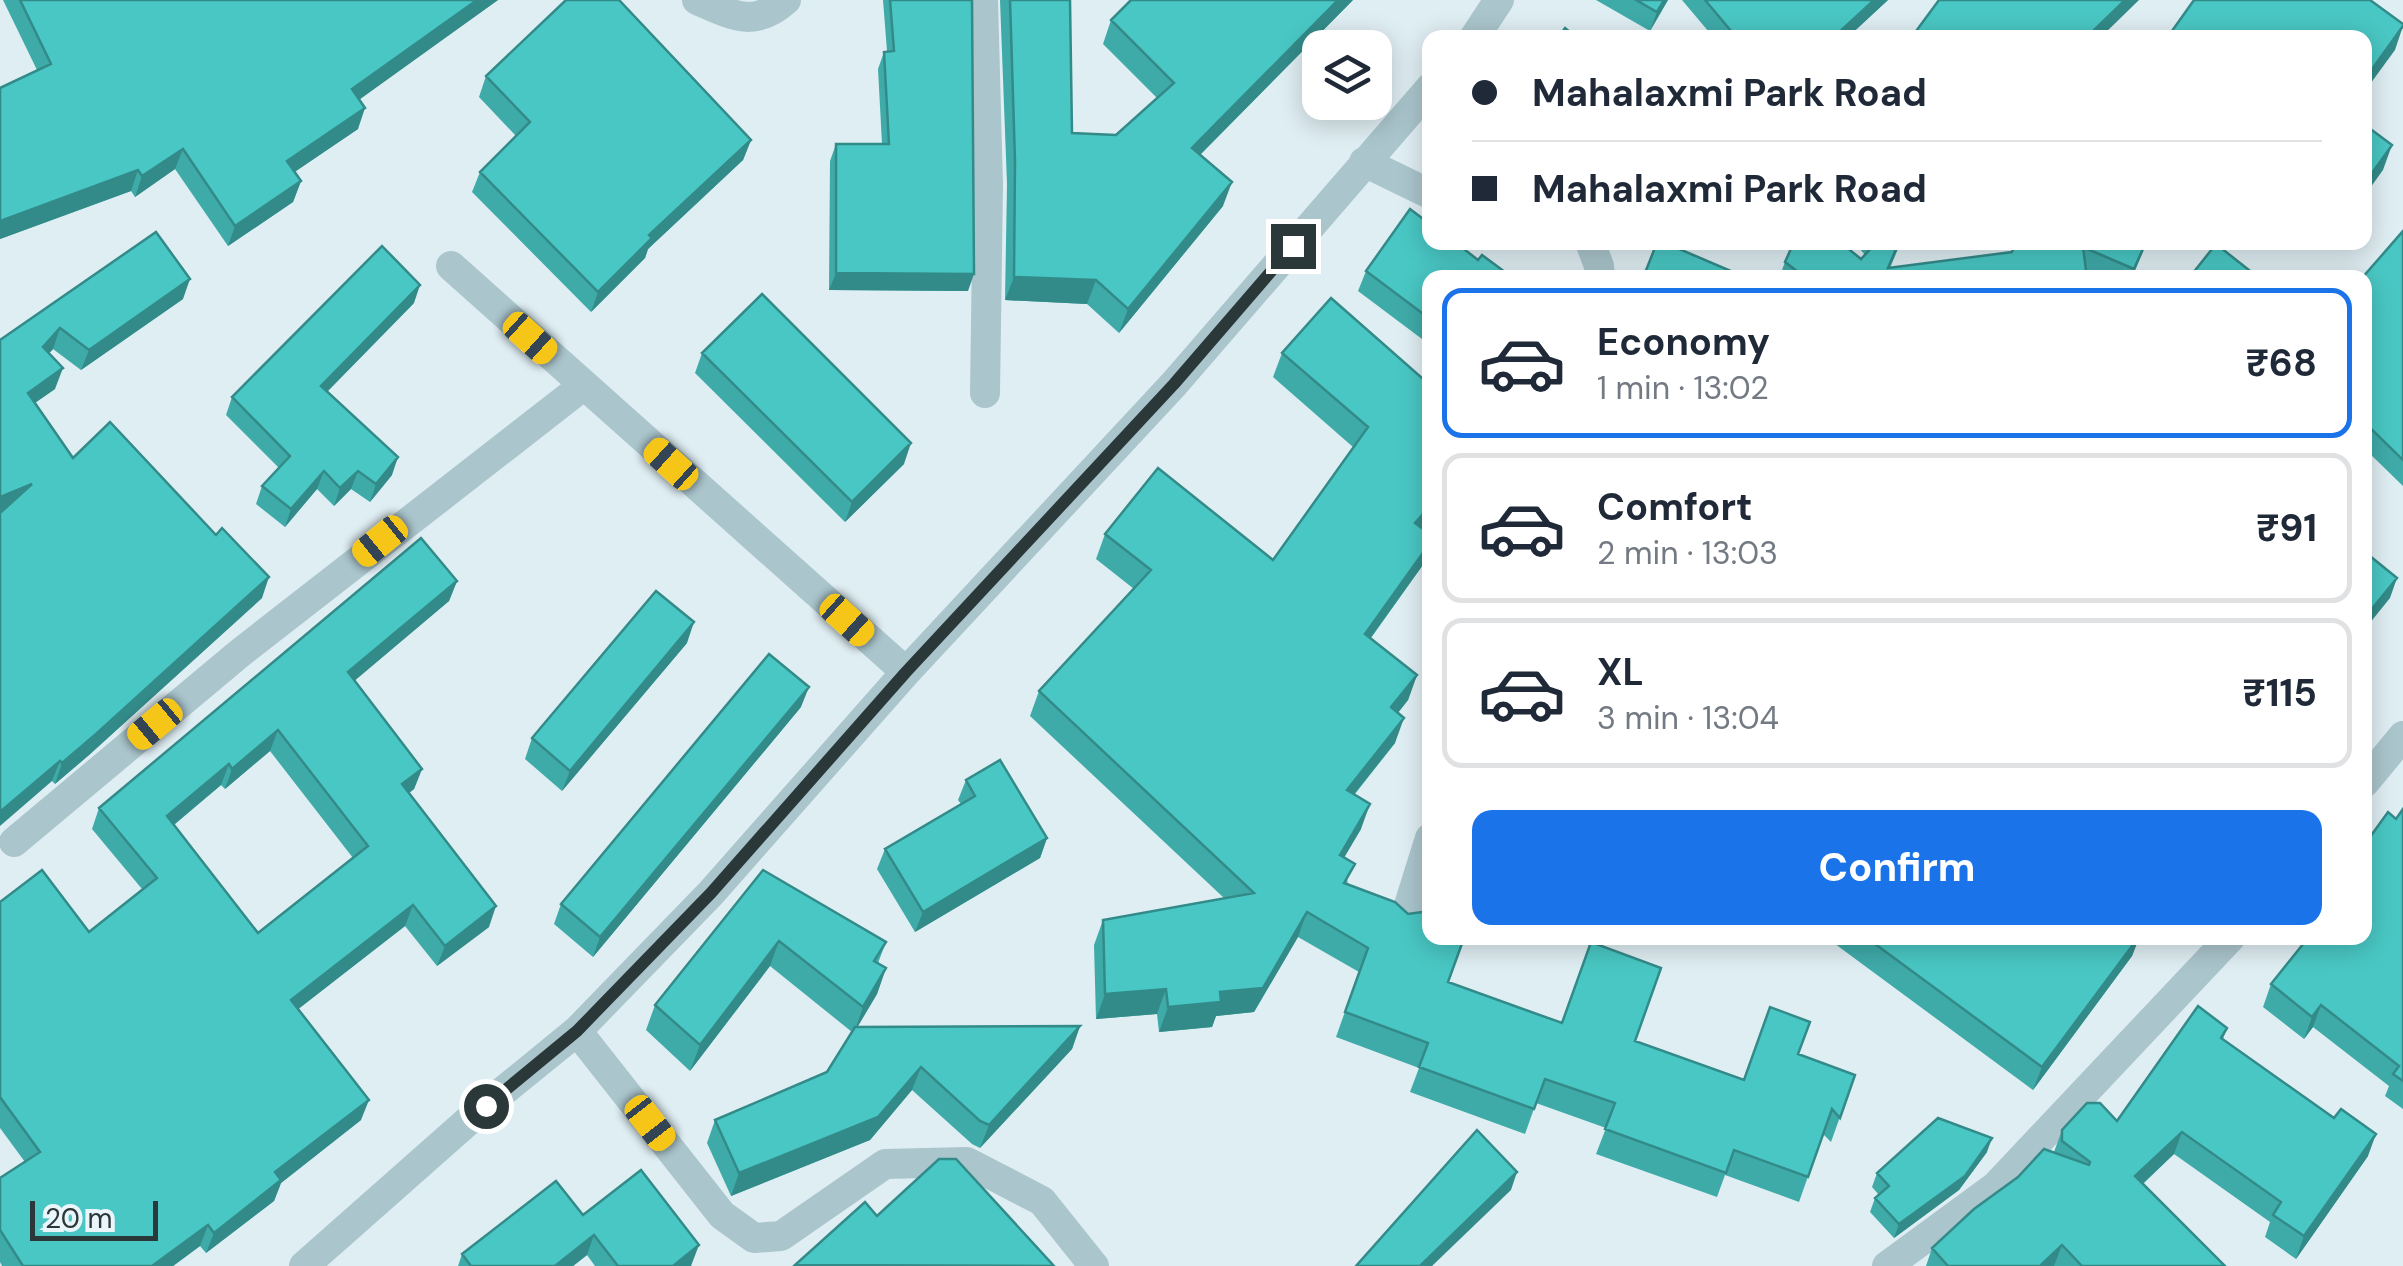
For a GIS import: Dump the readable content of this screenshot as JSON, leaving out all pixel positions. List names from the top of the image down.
{
  "scale_bar": "20 m",
  "page": {
    "banner": ["Mahalaxmi Park Road", "Mahalaxmi Park Road"],
    "list": [
      {
        "name": "Economy",
        "note": "1 min · 13:02",
        "value": "₹68"
      },
      {
        "name": "Comfort",
        "note": "2 min · 13:03",
        "value": "₹91"
      },
      {
        "name": "XL",
        "note": "3 min · 13:04",
        "value": "₹115"
      }
    ],
    "buttons": "Confirm",
    "scale": "20 m"
  }
}
